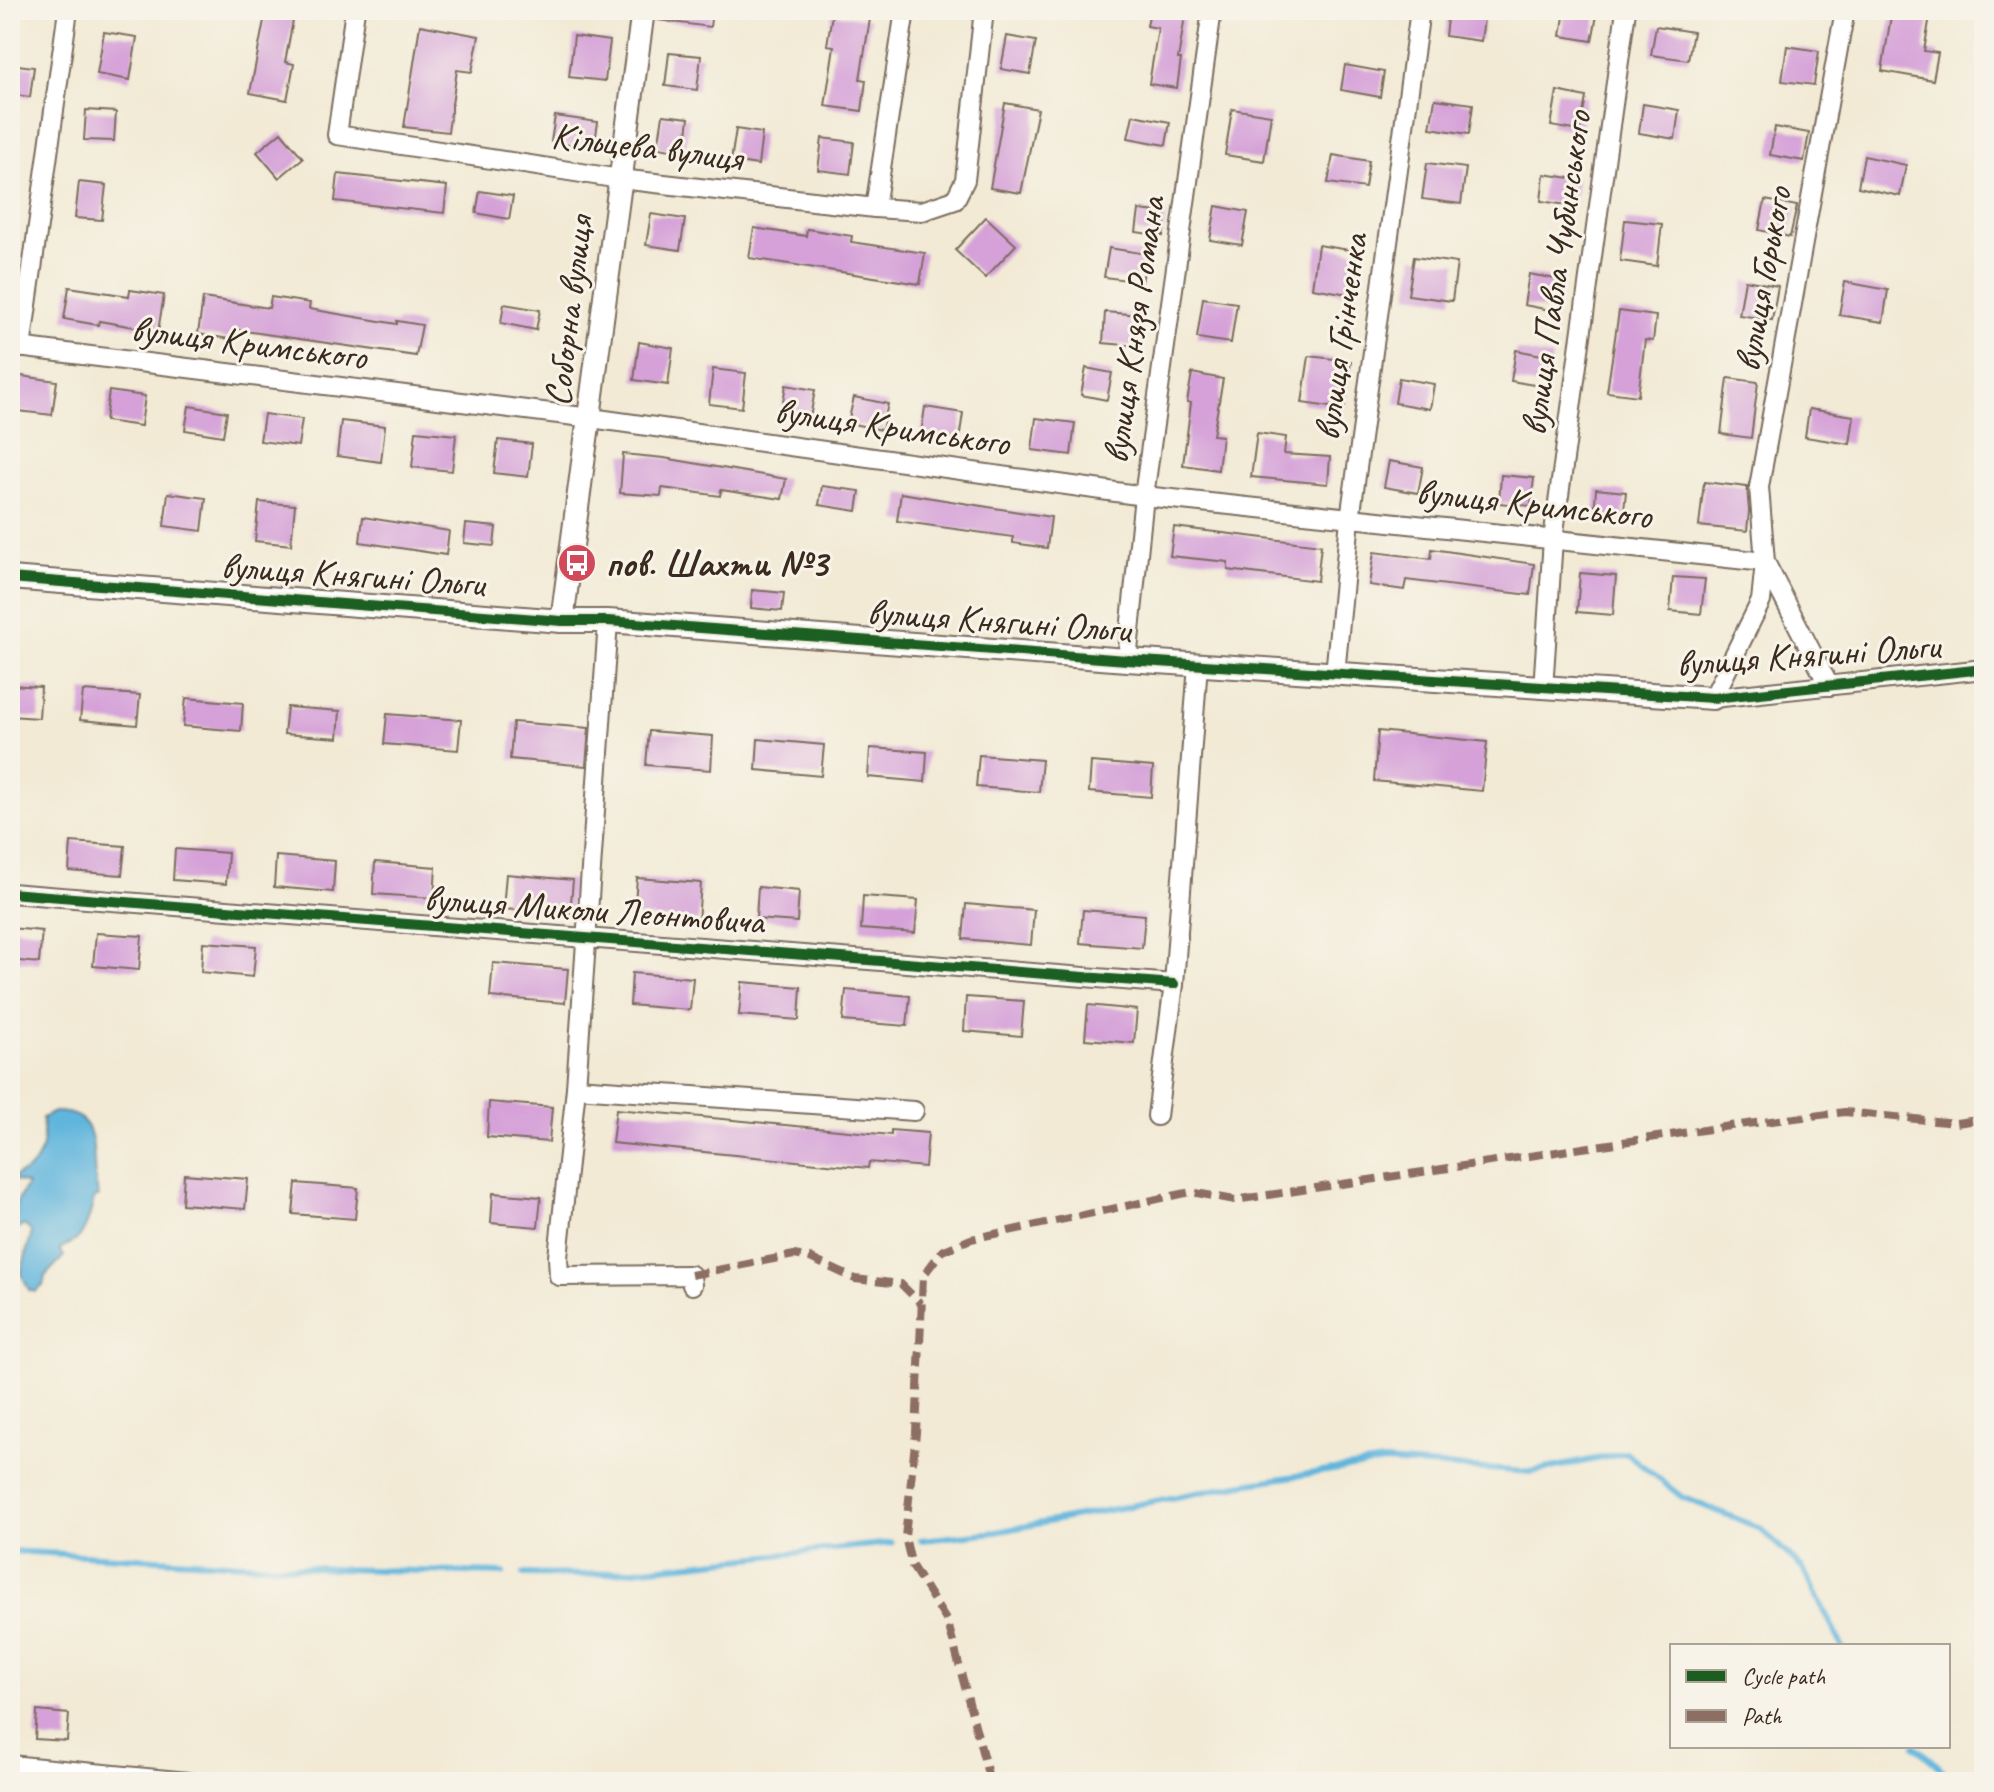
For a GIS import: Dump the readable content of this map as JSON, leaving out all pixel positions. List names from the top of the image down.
{
  "streets": {
    "street": [
      "Кільцева вулиця",
      "вулиця Павла Чубинського",
      "вулиця Горького",
      "Соборна вулиця",
      "вулиця Князя Романа",
      "вулиця Грінченка",
      "вулиця Кримського",
      "вулиця Княгині Ольги",
      "вулиця Миколи Леонтовича"
    ]
  },
  "crossings": [
    ["Кільцева вулиця", "Соборна вулиця"],
    ["вулиця Павла Чубинського", "вулиця Кримського"],
    ["вулиця Павла Чубинського", "вулиця Княгині Ольги"],
    ["вулиця Горького", "вулиця Кримського"],
    ["Соборна вулиця", "вулиця Кримського"],
    ["Соборна вулиця", "вулиця Княгині Ольги"],
    ["вулиця Князя Романа", "вулиця Кримського"],
    ["вулиця Князя Романа", "вулиця Княгині Ольги"],
    ["вулиця Грінченка", "вулиця Кримського"],
    ["вулиця Грінченка", "вулиця Княгині Ольги"]
  ],
  "places": {
    "bus stop": ["пов. Шахти №3"]
  },
  "legend": ["Cycle path", "Path"]
}
